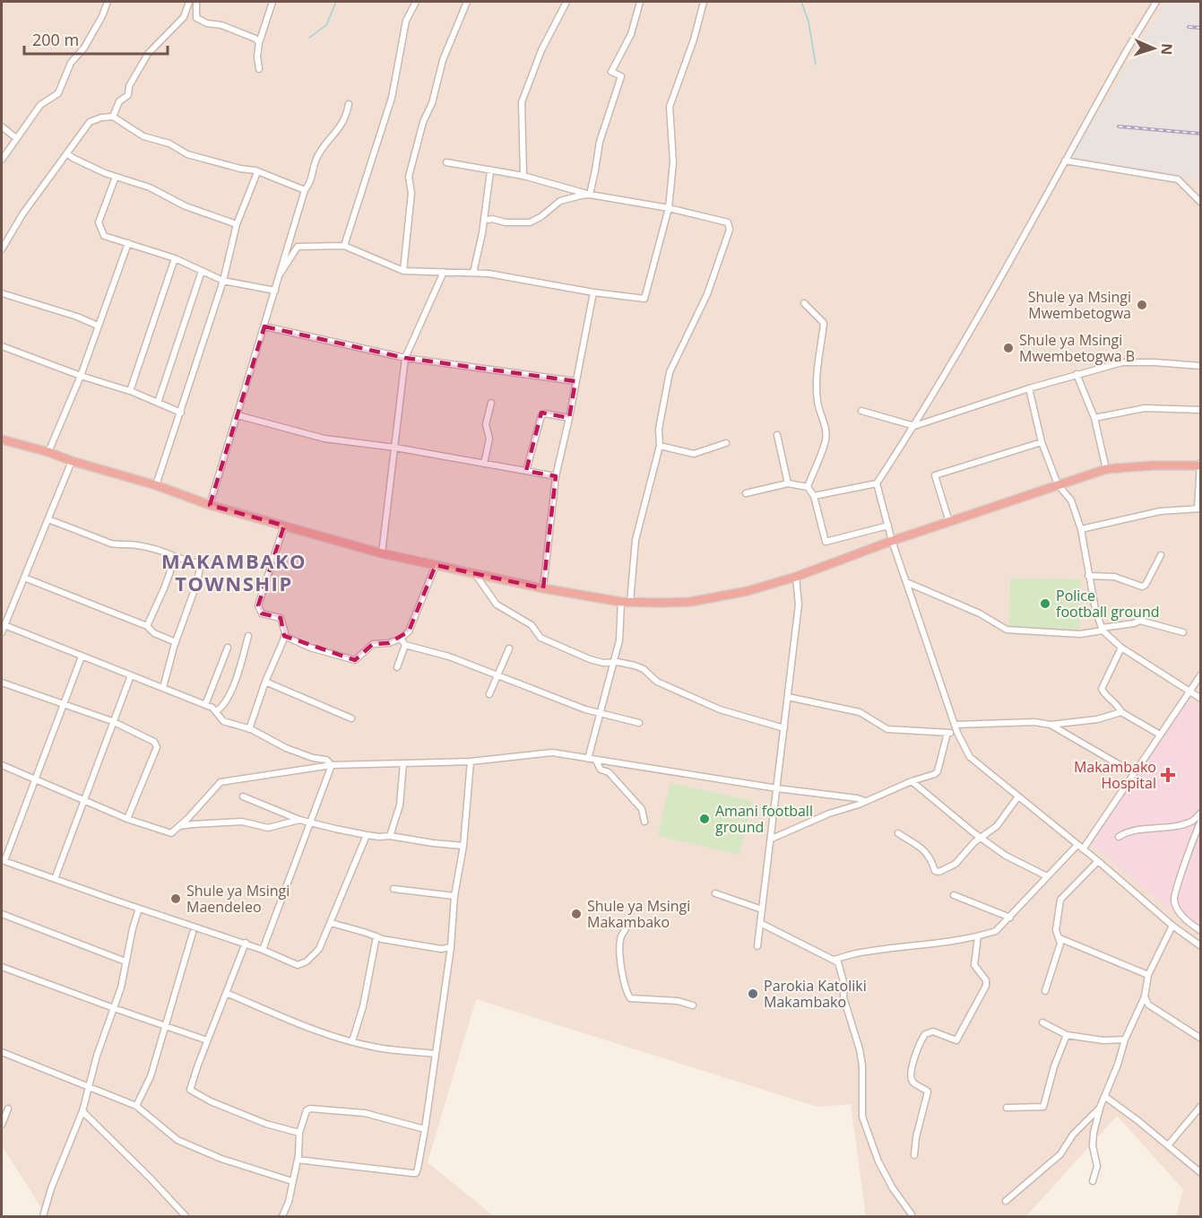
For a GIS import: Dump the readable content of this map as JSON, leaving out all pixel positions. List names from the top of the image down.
{
  "districts": ["MAKAMBAKO TOWNSHIP"],
  "places": {
    "other": [
      "Shule ya Msingi Mwembetogwa",
      "Shule ya Msingi Mwembetogwa B",
      "Police football ground",
      "Amani football ground",
      "Shule ya Msingi Maendeleo",
      "Shule ya Msingi Makambako",
      "Parokia Katoliki Makambako"
    ],
    "health": ["Makambako Hospital"]
  },
  "scale_bar": "200 m",
  "north": "right"
}
